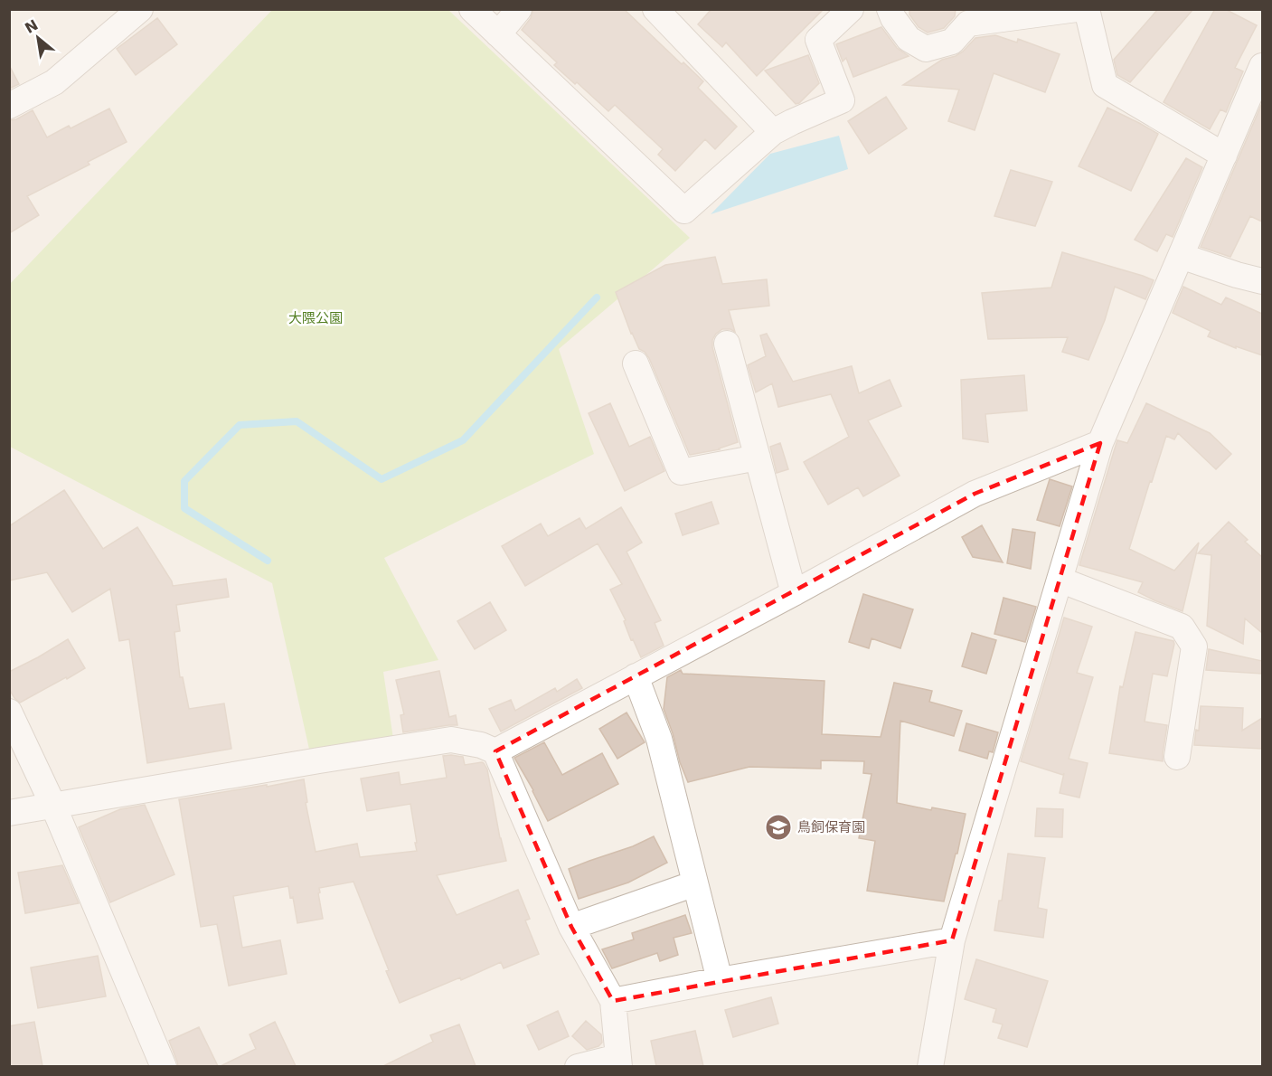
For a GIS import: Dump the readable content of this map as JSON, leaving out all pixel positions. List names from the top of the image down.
{
  "parks": ["大隈公園"],
  "places": {
    "school or university": ["鳥飼保育園"]
  },
  "north": "top left"
}
